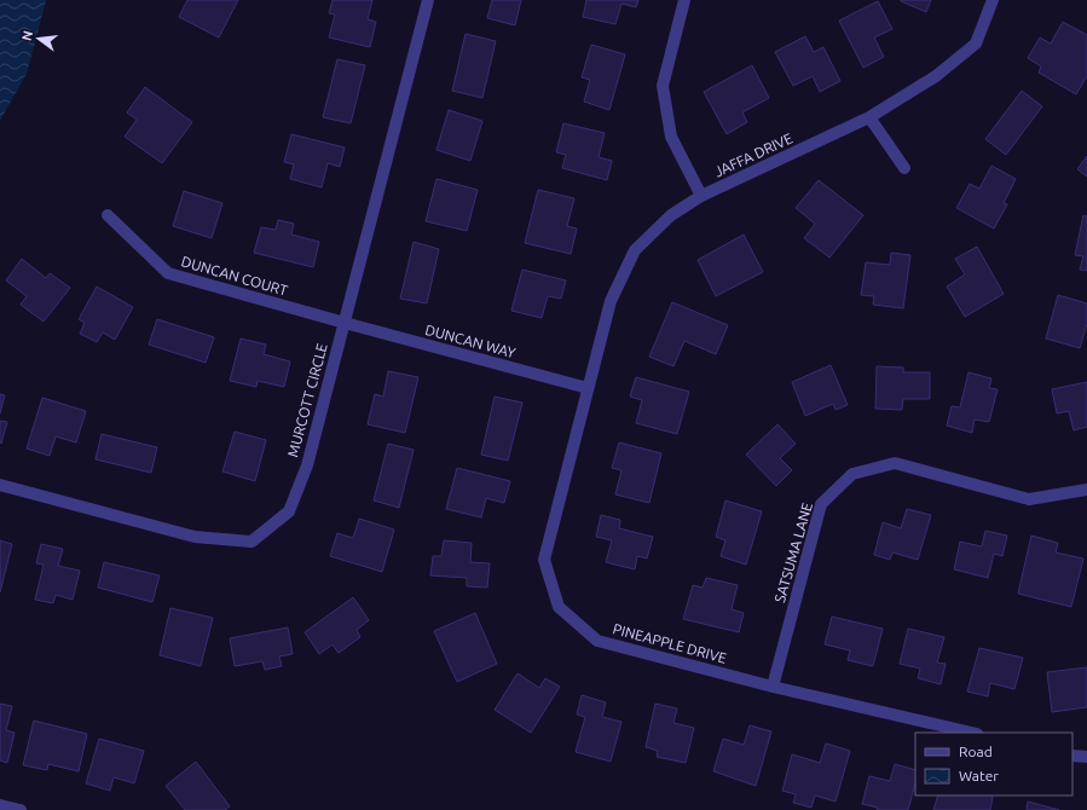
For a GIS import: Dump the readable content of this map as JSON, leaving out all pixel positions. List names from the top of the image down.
{
  "streets": {
    "street": [
      "JAFFA DRIVE",
      "DUNCAN COURT",
      "DUNCAN WAY",
      "MURCOTT CIRCLE",
      "SATSUMA LANE",
      "PINEAPPLE DRIVE"
    ]
  },
  "crossings": [
    ["JAFFA DRIVE", "DUNCAN WAY"],
    ["JAFFA DRIVE", "PINEAPPLE DRIVE"],
    ["DUNCAN COURT", "DUNCAN WAY"],
    ["DUNCAN COURT", "MURCOTT CIRCLE"],
    ["DUNCAN WAY", "MURCOTT CIRCLE"],
    ["DUNCAN WAY", "PINEAPPLE DRIVE"],
    ["SATSUMA LANE", "PINEAPPLE DRIVE"]
  ],
  "legend": ["Road", "Water"],
  "north": "left"
}
